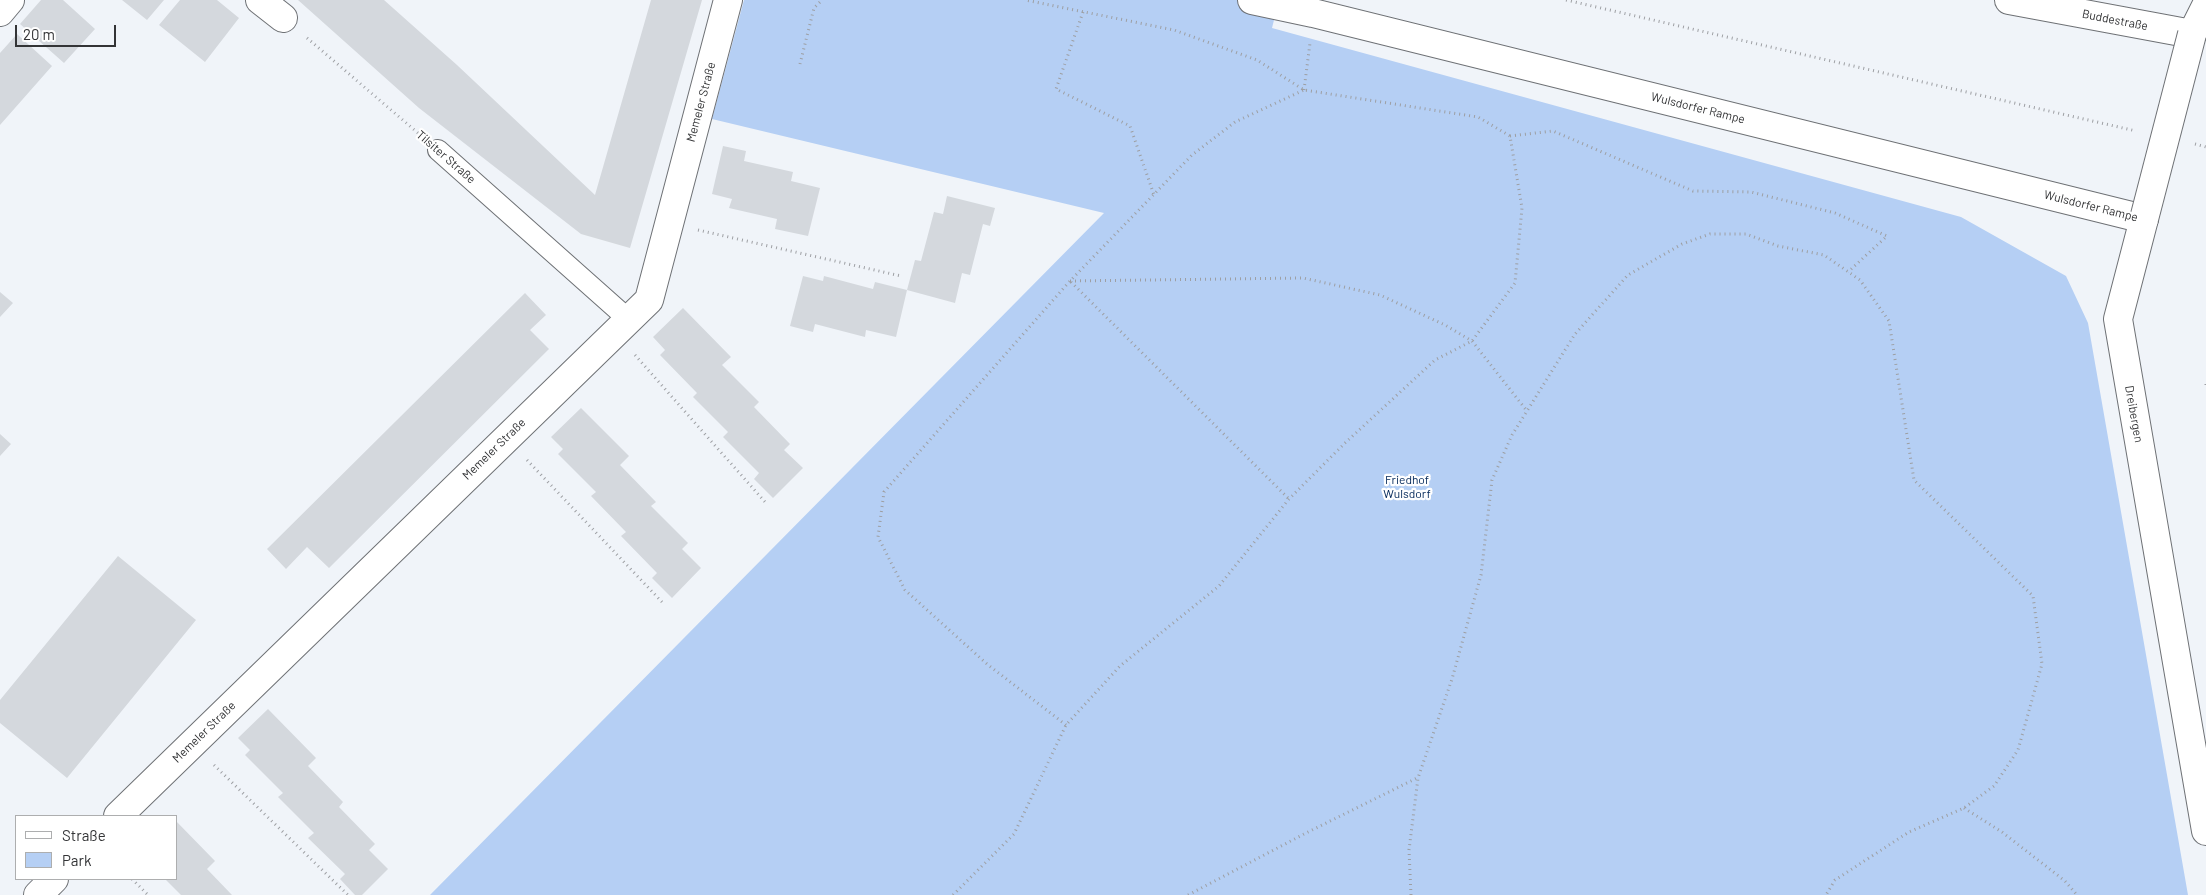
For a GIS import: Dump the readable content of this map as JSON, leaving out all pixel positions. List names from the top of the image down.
{
  "streets": {
    "street": [
      "Buddestraße",
      "Memeler Straße",
      "Wulsdorfer Rampe",
      "Dreibergen"
    ],
    "lane": ["Tilsiter Straße"]
  },
  "crossings": [
    ["Buddestraße", "Dreibergen"],
    ["Memeler Straße", "Tilsiter Straße"],
    ["Wulsdorfer Rampe", "Dreibergen"]
  ],
  "parks": ["Friedhof Wulsdorf"],
  "legend": ["Straße", "Park"],
  "scale_bar": "20 m"
}
